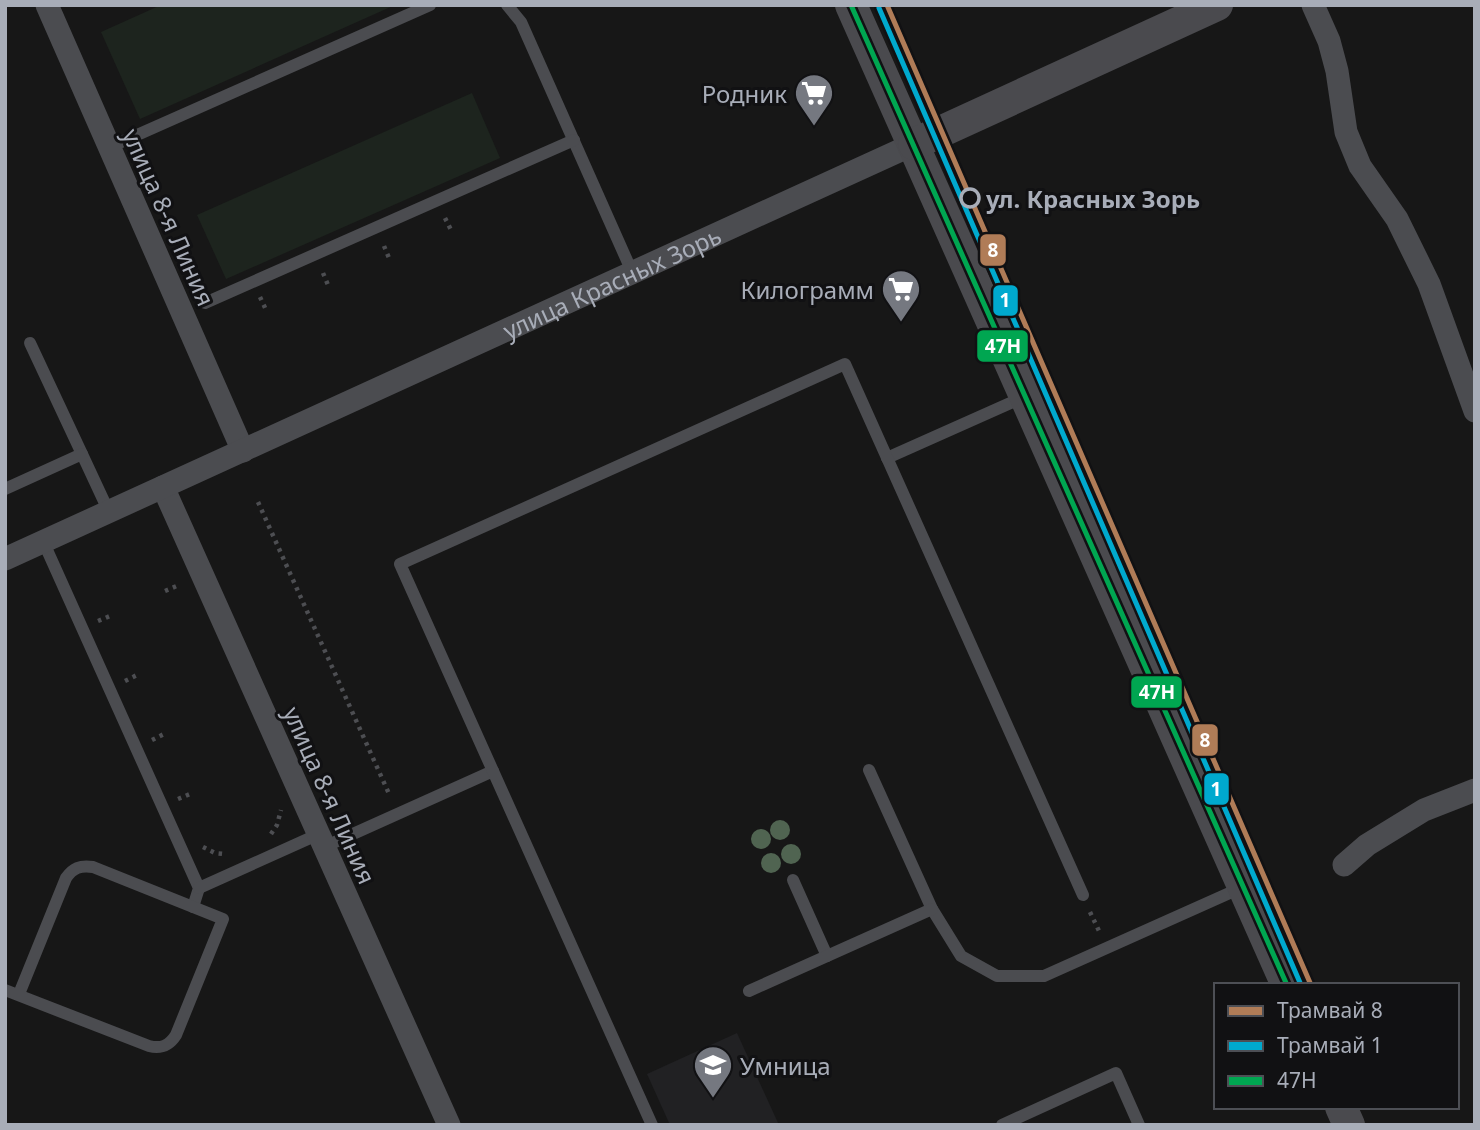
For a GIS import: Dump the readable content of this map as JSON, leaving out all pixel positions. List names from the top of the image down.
{
  "streets": {
    "main road": ["улица Красных Зорь"],
    "street": ["улица 8-я Линия"]
  },
  "crossings": [
    ["улица 8-я Линия", "улица Красных Зорь"]
  ],
  "places": {
    "supermarket": ["Родник", "Килограмм"],
    "other": ["ул. Красных Зорь"],
    "school or university": ["Умница"]
  },
  "lines": ["tram line 8", "transit line 47Н", "tram line 1"],
  "legend": ["Трамвай 8", "Трамвай 1", "47Н"]
}
